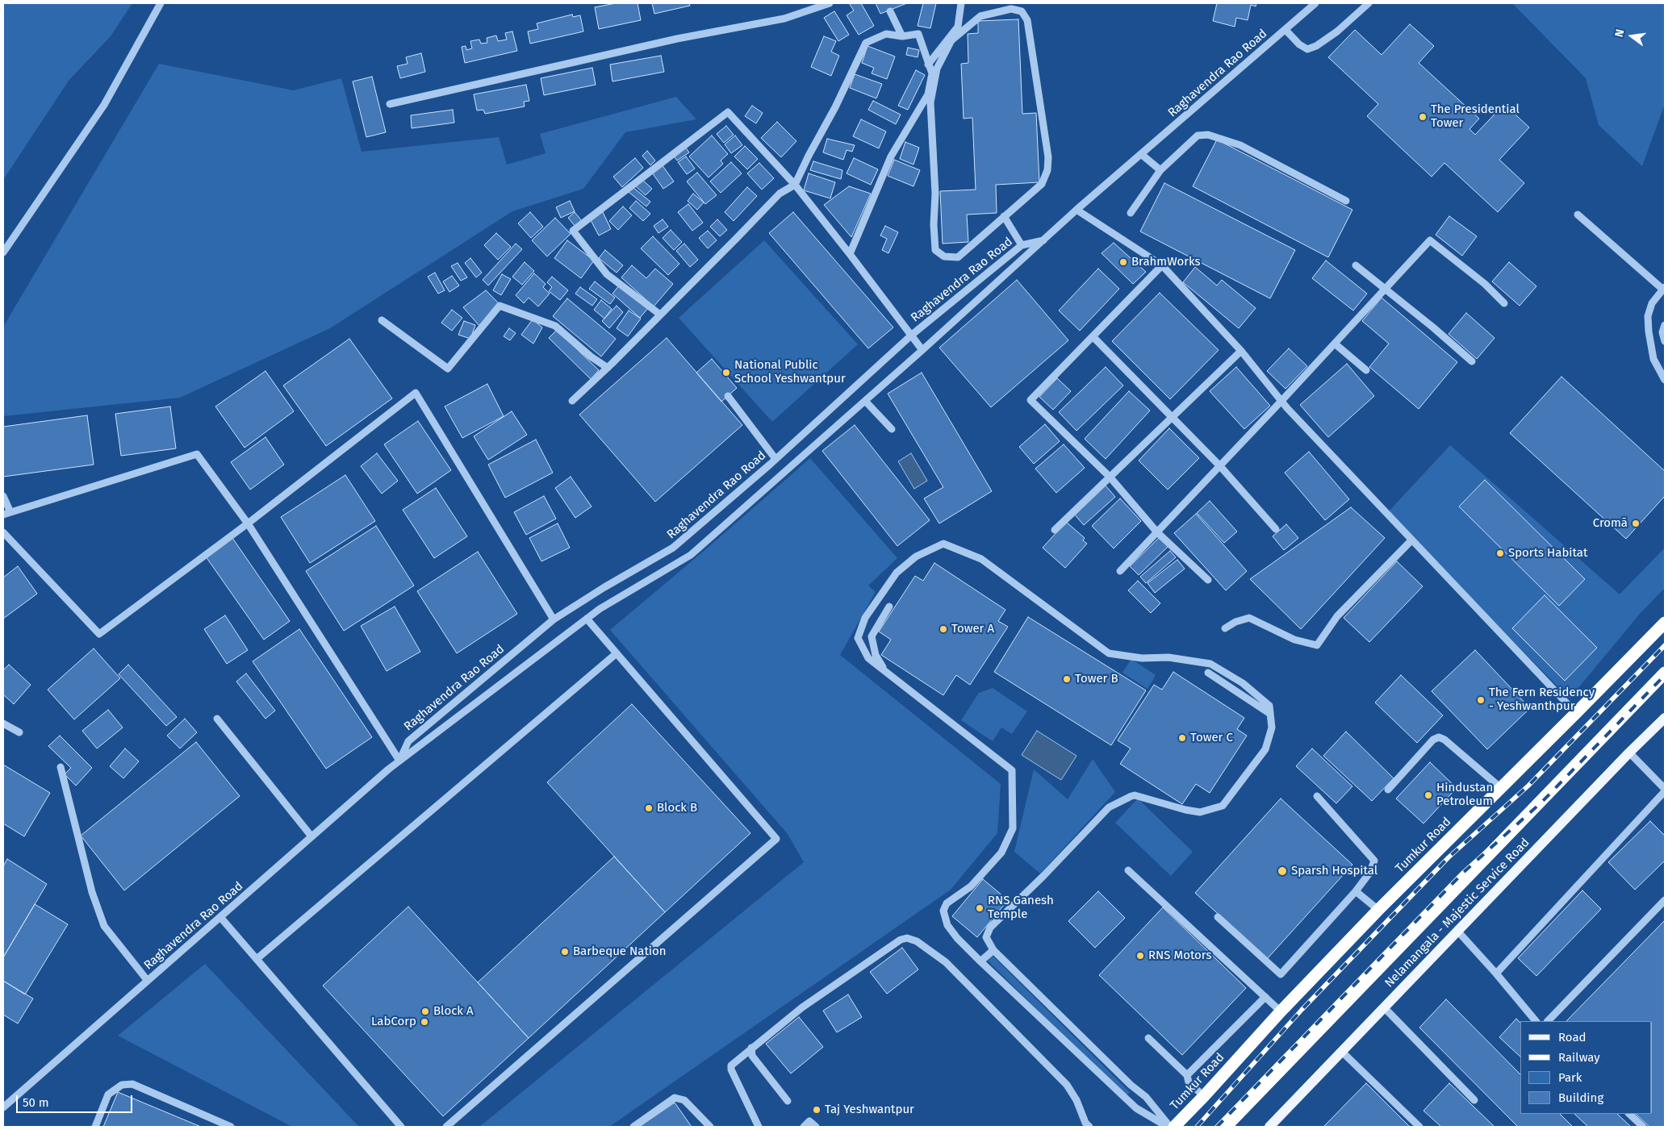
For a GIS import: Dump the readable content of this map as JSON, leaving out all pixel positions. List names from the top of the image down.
{
  "streets": {
    "highway": ["Tumkur Road"],
    "main road": ["Nelamangala - Majestic Service Road"],
    "street": ["Raghavendra Rao Road"]
  },
  "places": [
    "The Presidential Tower",
    "BrahmWorks",
    "National Public School Yeshwantpur",
    "Cromā",
    "Sports Habitat",
    "Tower A",
    "Tower B",
    "The Fern Residency - Yeshwanthpur",
    "Tower C",
    "Hindustan Petroleum",
    "Block B",
    "Sparsh Hospital",
    "RNS Ganesh Temple",
    "Barbeque Nation",
    "RNS Motors",
    "Block A",
    "LabCorp",
    "Taj Yeshwantpur"
  ],
  "legend": [
    "Road",
    "Railway",
    "Park",
    "Building"
  ],
  "scale_bar": "50 m",
  "north": "left"
}
